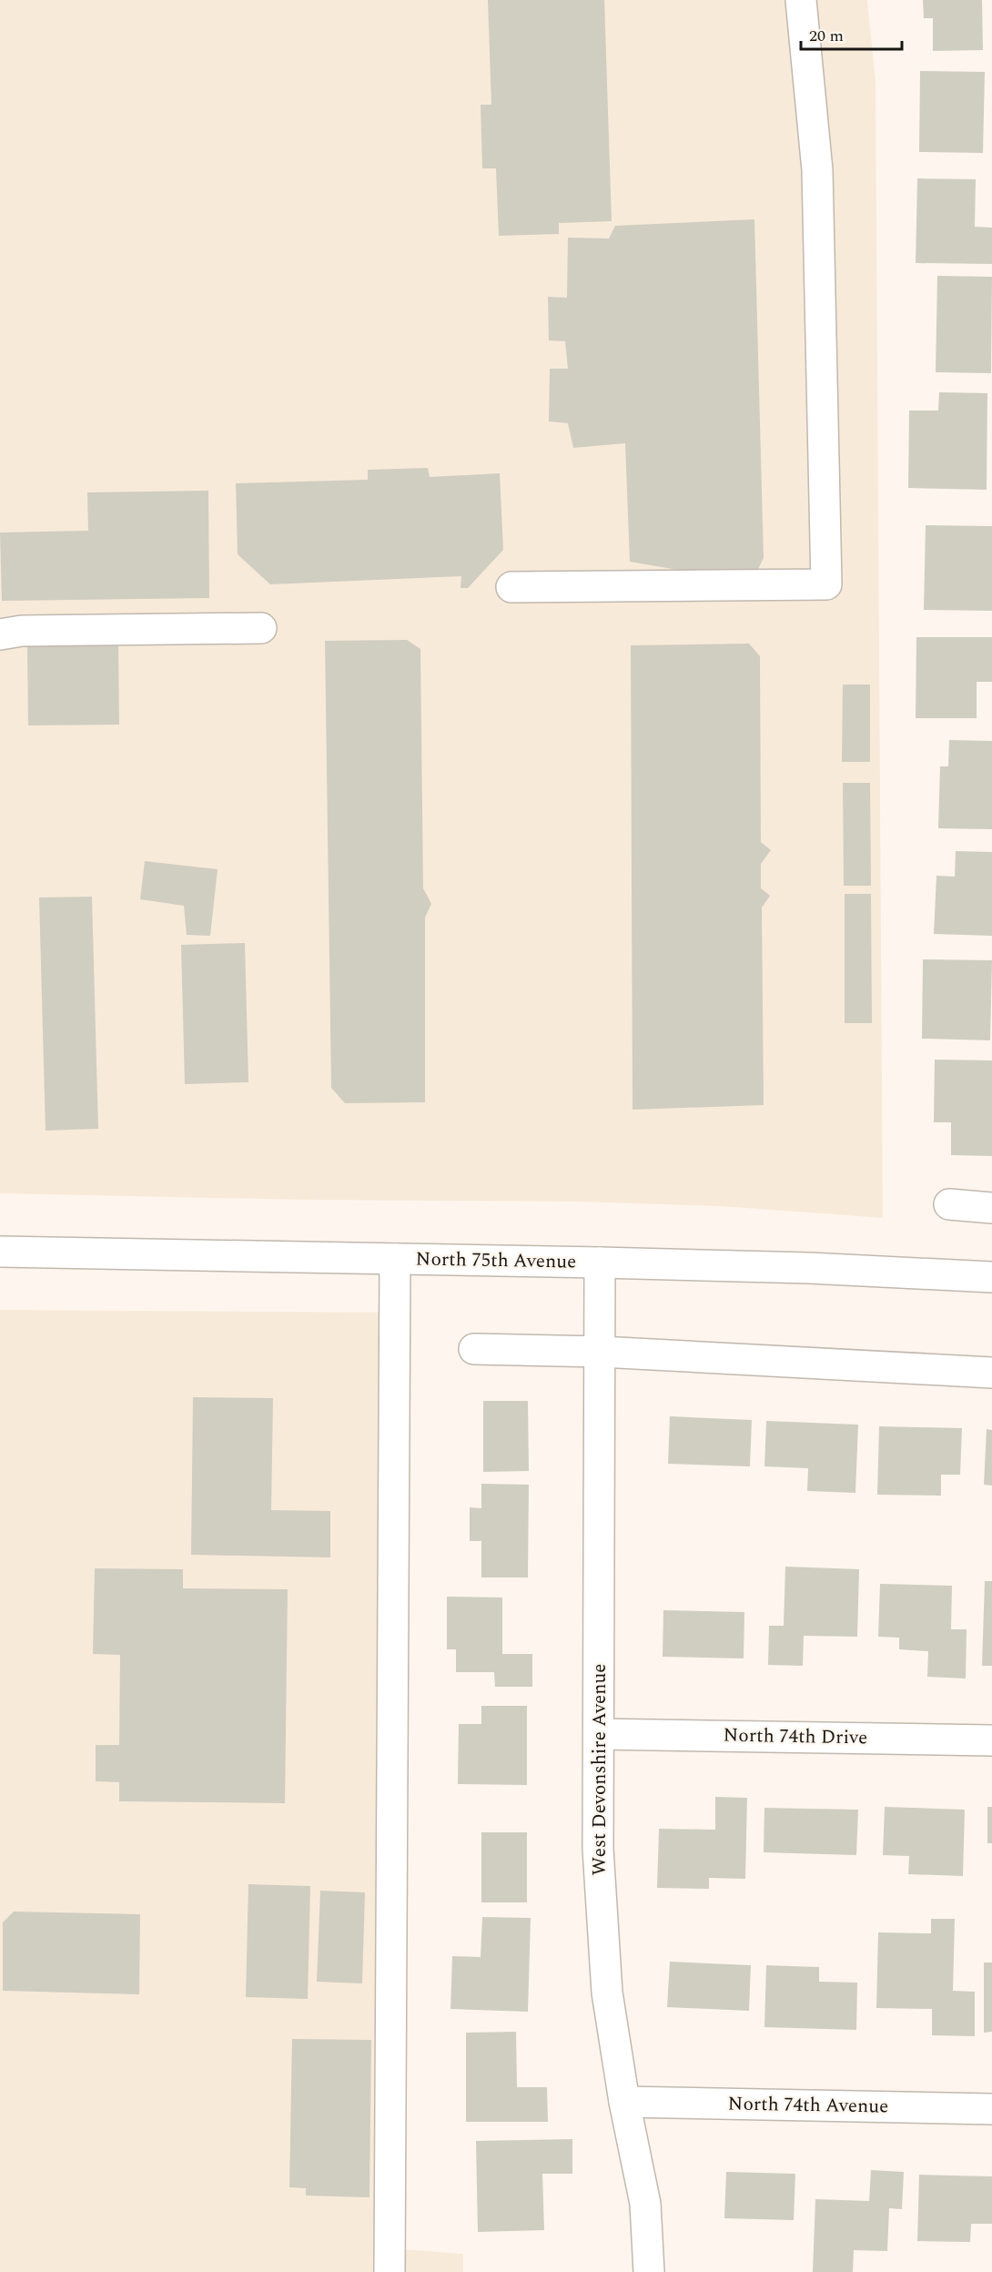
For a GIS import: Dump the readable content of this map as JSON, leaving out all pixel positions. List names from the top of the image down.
{
  "streets": {
    "street": [
      "North 75th Avenue",
      "North 74th Drive",
      "West Devonshire Avenue",
      "North 74th Avenue"
    ]
  },
  "crossings": [
    ["North 75th Avenue", "West Devonshire Avenue"],
    ["North 74th Drive", "West Devonshire Avenue"],
    ["West Devonshire Avenue", "North 74th Avenue"]
  ],
  "scale_bar": "20 m"
}
